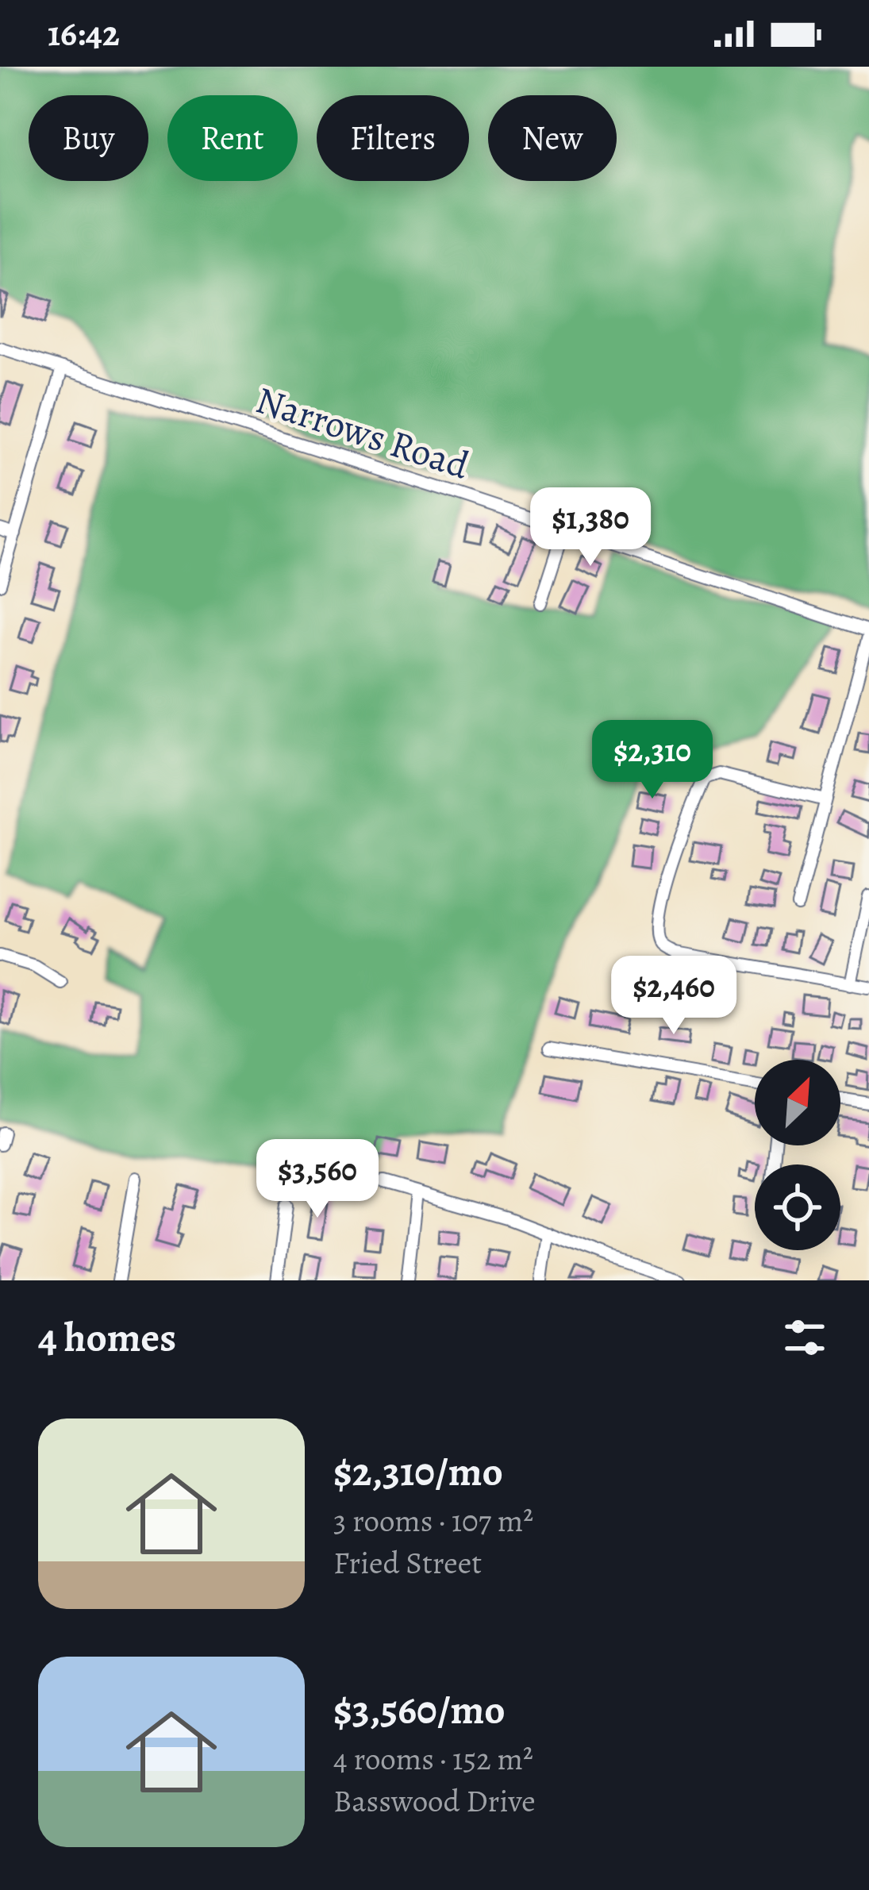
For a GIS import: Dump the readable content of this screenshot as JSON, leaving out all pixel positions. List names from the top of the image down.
{
  "streets": {
    "street": ["Narrows Road"]
  },
  "north": "top right",
  "page": {
    "status": "16:42",
    "chip": [
      "Buy",
      "Rent",
      "Filters",
      "New"
    ],
    "price": [
      "$1,380",
      "$2,310",
      "$2,460",
      "$3,560"
    ],
    "heading": "4 homes",
    "list": [
      {
        "name": "$2,310/mo",
        "note": "3 rooms · 107 m² · Fried Street"
      },
      {
        "name": "$3,560/mo",
        "note": "4 rooms · 152 m² · Basswood Drive"
      }
    ]
  }
}
